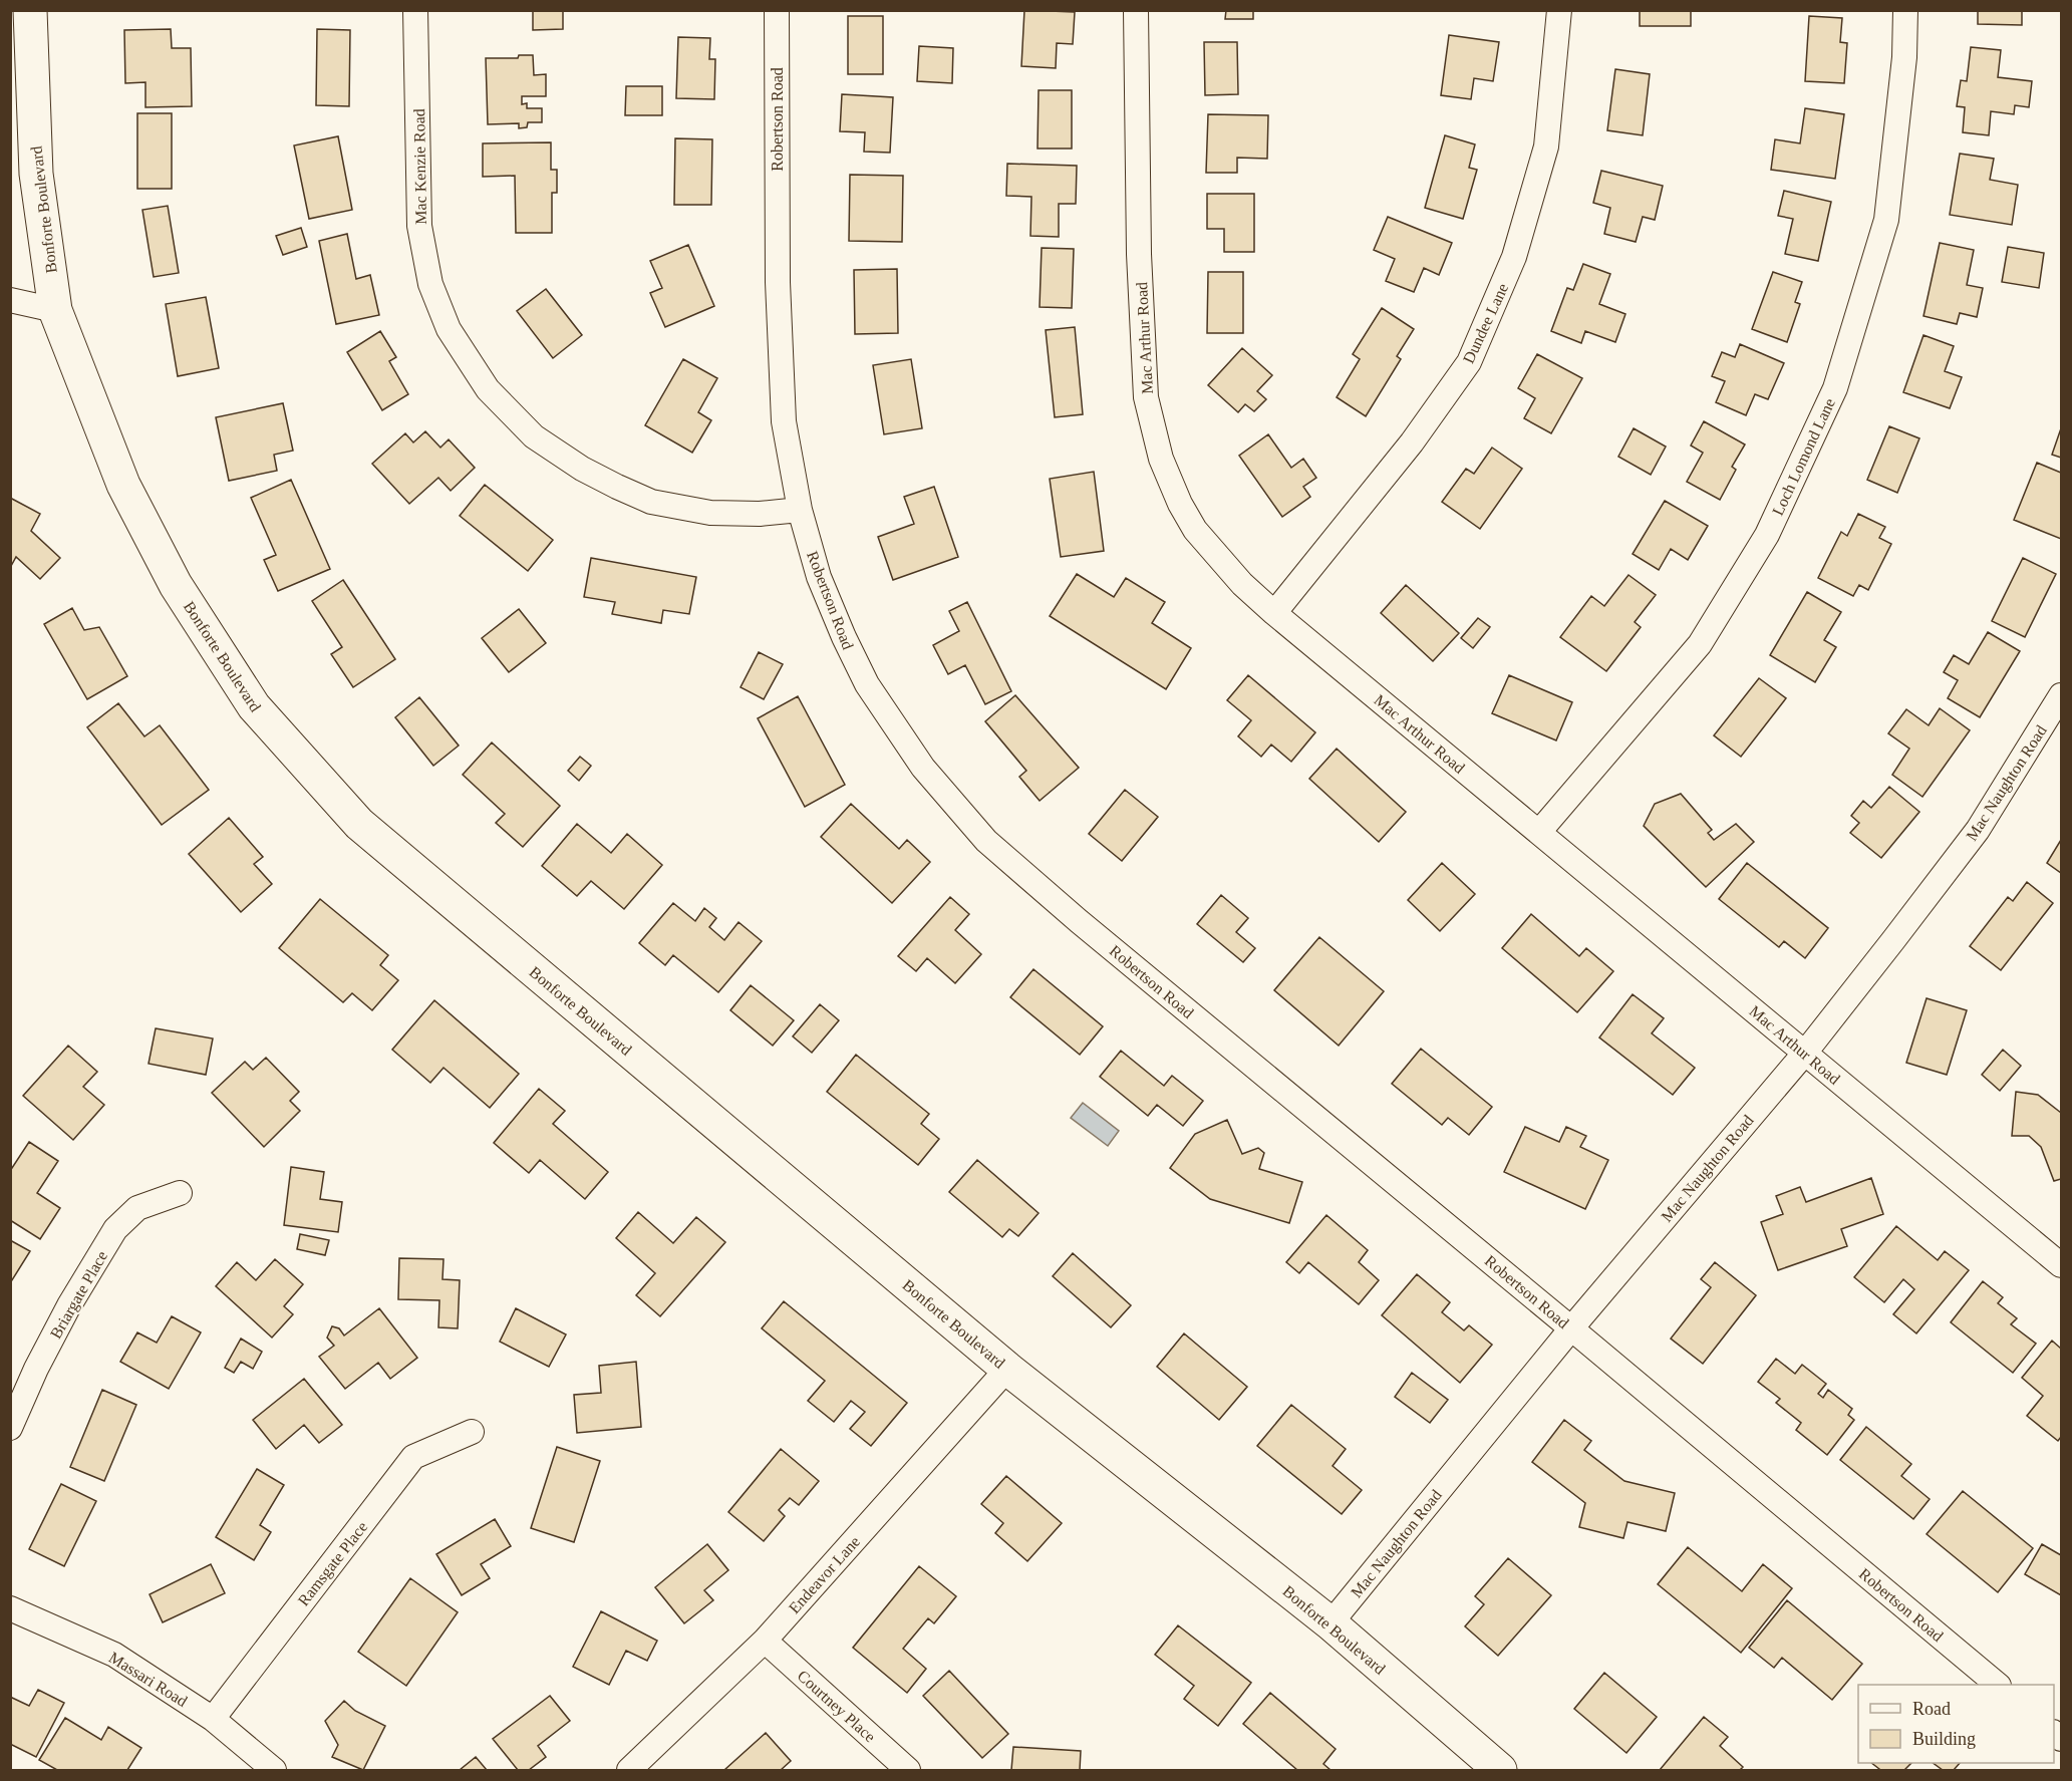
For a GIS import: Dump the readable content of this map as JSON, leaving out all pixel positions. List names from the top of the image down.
{
  "streets": {
    "main road": ["Bonforte Boulevard"],
    "street": [
      "Robertson Road",
      "Mac Kenzie Road",
      "Dundee Lane",
      "Mac Arthur Road",
      "Loch Lomond Lane",
      "Mac Naughton Road",
      "Briargate Place",
      "Ramsgate Place",
      "Endeavor Lane",
      "Massari Road",
      "Courtney Place"
    ]
  },
  "crossings": [
    ["Robertson Road", "Mac Kenzie Road"],
    ["Robertson Road", "Mac Naughton Road"],
    ["Bonforte Boulevard", "Mac Naughton Road"],
    ["Bonforte Boulevard", "Endeavor Lane"],
    ["Dundee Lane", "Mac Arthur Road"],
    ["Mac Arthur Road", "Loch Lomond Lane"],
    ["Mac Arthur Road", "Mac Naughton Road"],
    ["Ramsgate Place", "Massari Road"],
    ["Endeavor Lane", "Courtney Place"]
  ],
  "legend": ["Road", "Building"]
}
